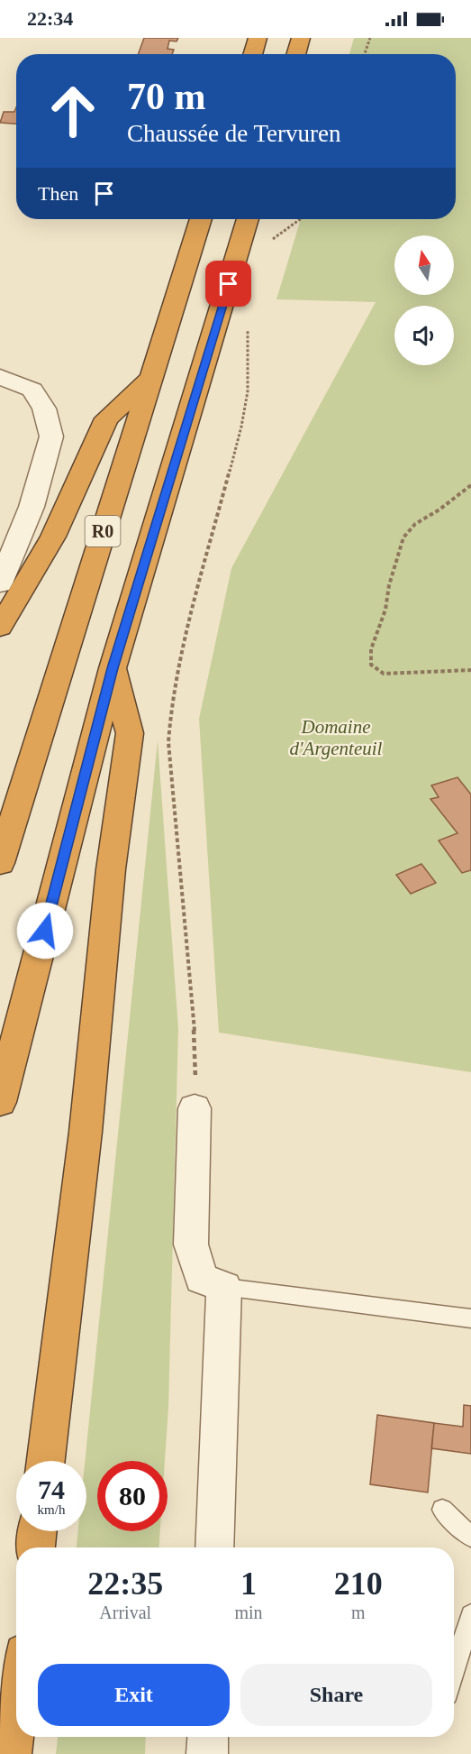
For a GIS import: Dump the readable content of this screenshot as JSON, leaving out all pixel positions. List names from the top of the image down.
{
  "streets": {
    "highway": ["R0"]
  },
  "parks": ["Domaine d'Argenteuil"],
  "north": "top",
  "page": {
    "status": "22:34",
    "turn": ["70 m", "Chaussée de Tervuren"],
    "then": "Then",
    "speed": "74 km/h",
    "limit": "80",
    "eta": [
      "22:35",
      "Arrival",
      "1",
      "min",
      "210",
      "m"
    ],
    "buttons": ["Exit", "Share"]
  }
}
